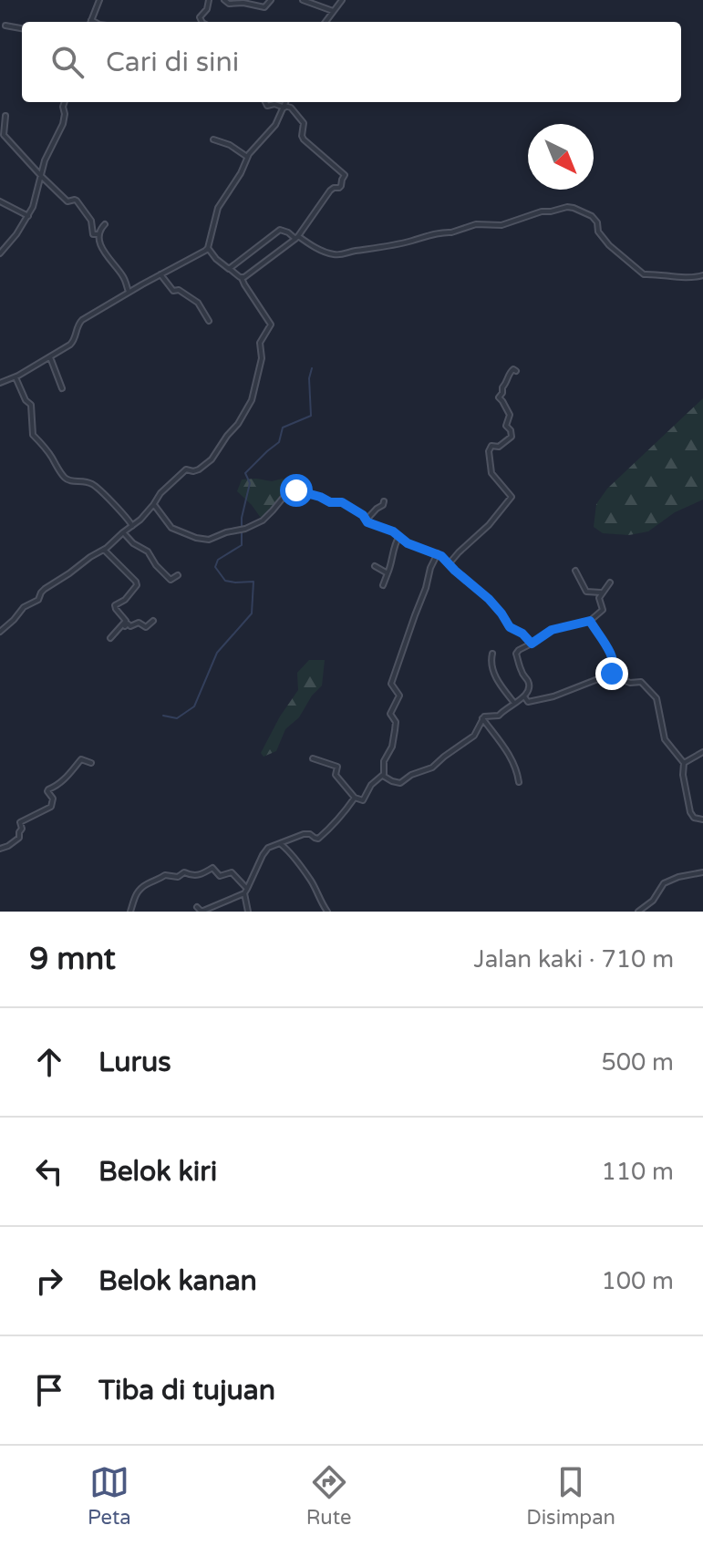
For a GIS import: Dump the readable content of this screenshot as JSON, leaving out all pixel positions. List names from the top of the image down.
{
  "north": "bottom right",
  "page": {
    "search": "Cari di sini",
    "heading": ["9 mnt", "Jalan kaki · 710 m"],
    "list": [
      ["Lurus", "500 m"],
      ["Belok kiri", "110 m"],
      ["Belok kanan", "100 m"],
      "Tiba di tujuan"
    ],
    "nav": ["Peta", "Rute", "Disimpan"]
  }
}
